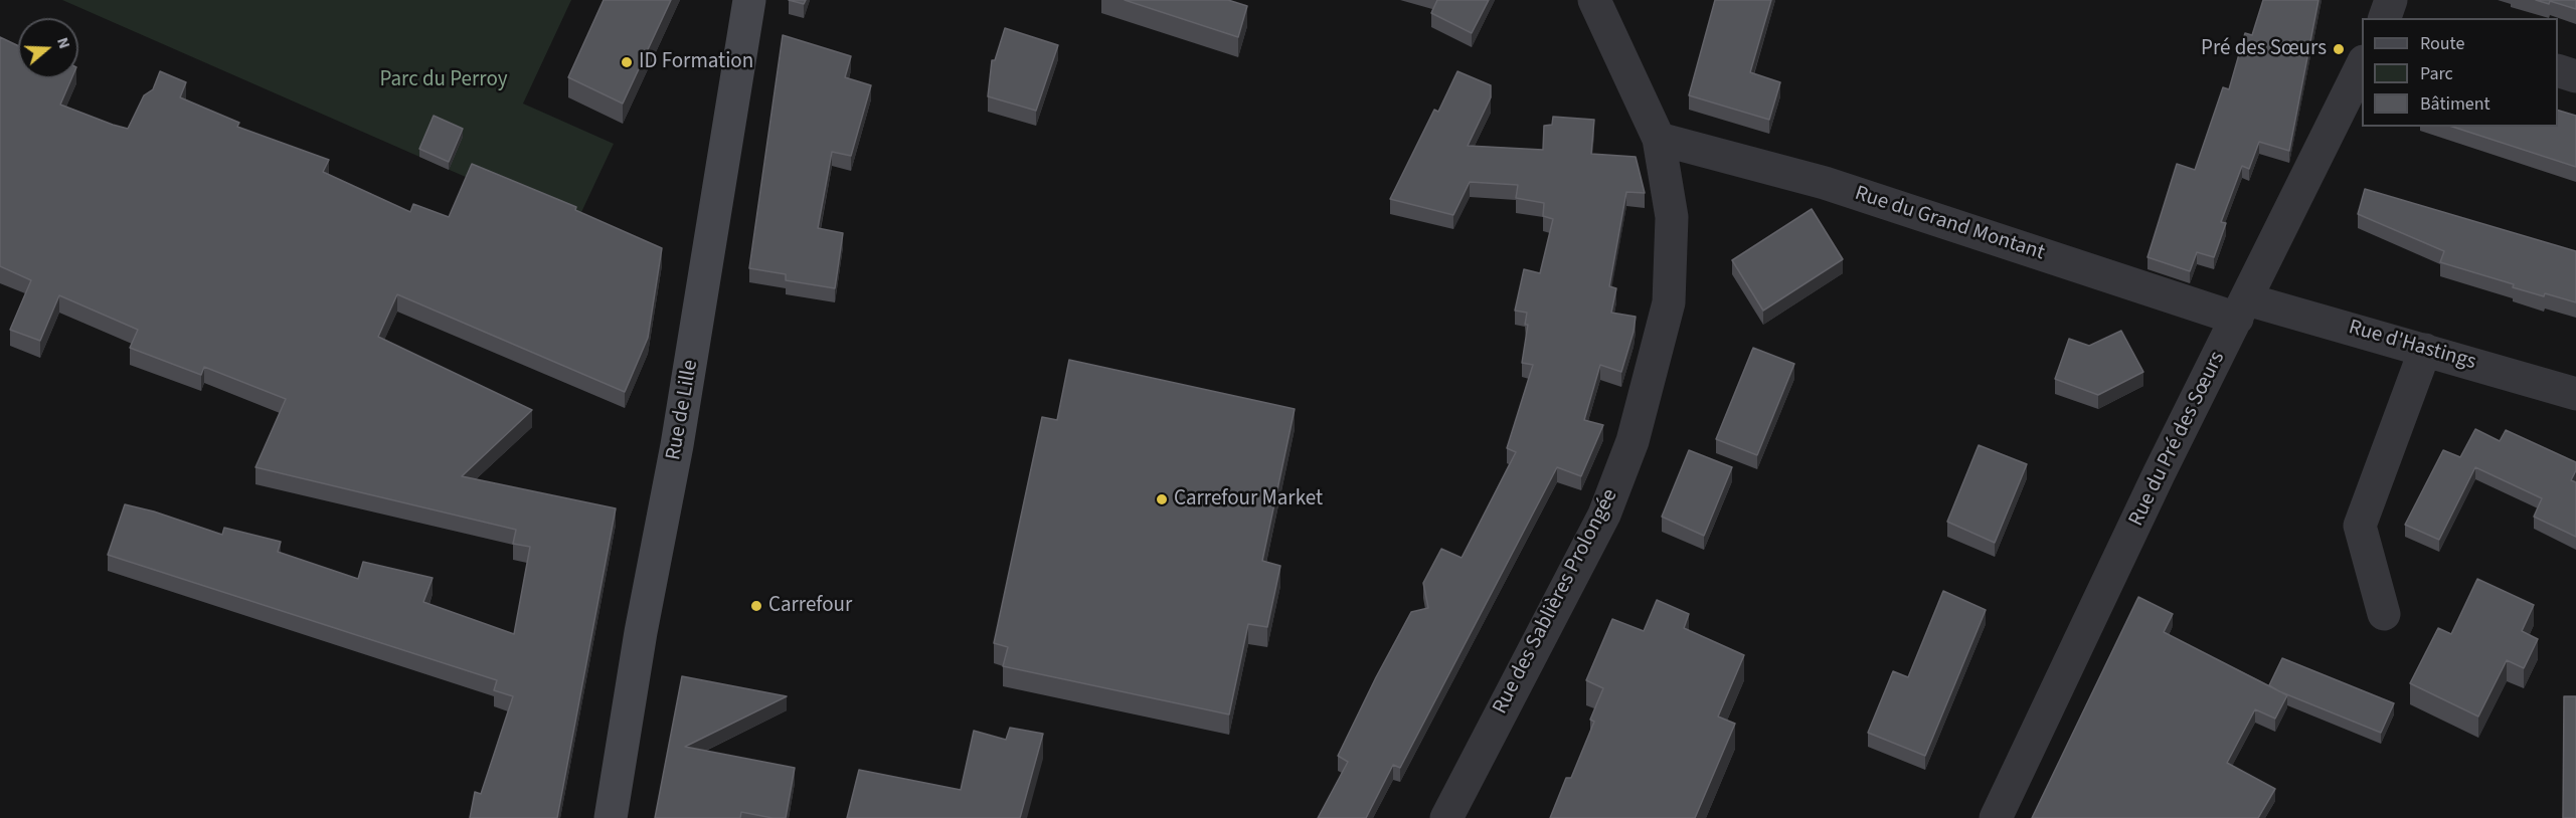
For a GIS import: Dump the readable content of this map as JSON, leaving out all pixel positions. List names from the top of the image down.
{
  "streets": {
    "main road": ["Rue de Lille"],
    "street": [
      "Rue du Grand Montant",
      "Rue d'Hastings",
      "Rue du Pré des Sœurs",
      "Rue des Sablières Prolongée"
    ]
  },
  "crossings": [
    ["Rue du Grand Montant", "Rue d'Hastings"],
    ["Rue du Grand Montant", "Rue du Pré des Sœurs"],
    ["Rue du Grand Montant", "Rue des Sablières Prolongée"],
    ["Rue d'Hastings", "Rue du Pré des Sœurs"]
  ],
  "parks": ["Parc du Perroy"],
  "places": [
    "Pré des Sœurs",
    "ID Formation",
    "Carrefour Market",
    "Carrefour"
  ],
  "legend": ["Route", "Parc", "Bâtiment"],
  "north": "right"
}
